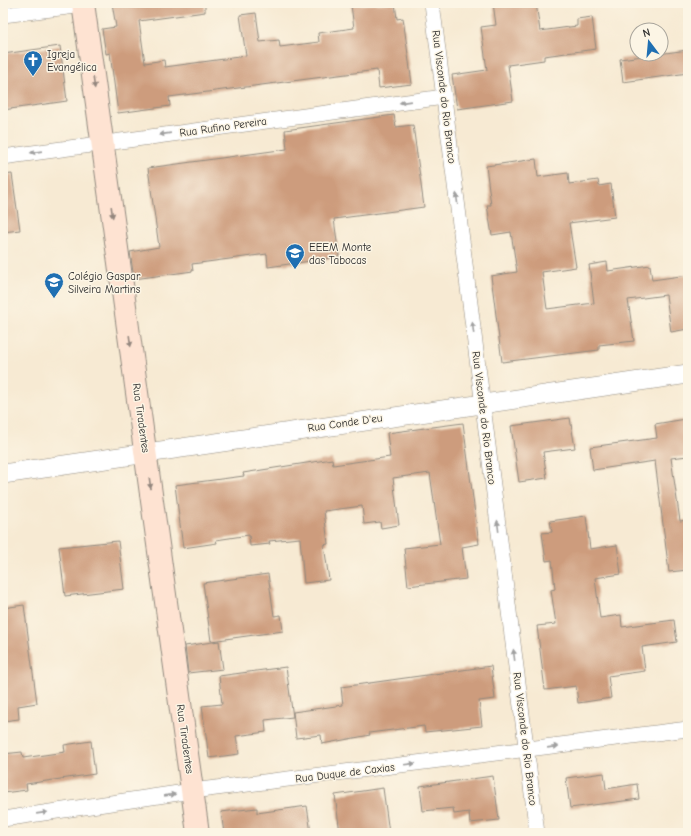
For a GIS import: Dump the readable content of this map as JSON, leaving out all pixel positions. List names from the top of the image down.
{
  "streets": {
    "main road": ["Rua Tiradentes"],
    "street": [
      "Rua Visconde do Rio Branco",
      "Rua Rufino Pereira",
      "Rua Conde D'eu",
      "Rua Duque de Caxias"
    ]
  },
  "crossings": [
    ["Rua Visconde do Rio Branco", "Rua Rufino Pereira"],
    ["Rua Visconde do Rio Branco", "Rua Conde D'eu"],
    ["Rua Visconde do Rio Branco", "Rua Duque de Caxias"],
    ["Rua Rufino Pereira", "Rua Tiradentes"],
    ["Rua Tiradentes", "Rua Conde D'eu"],
    ["Rua Tiradentes", "Rua Duque de Caxias"]
  ],
  "one_way": [
    "Rua Visconde do Rio Branco",
    "Rua Rufino Pereira",
    "Rua Tiradentes",
    "Rua Duque de Caxias"
  ],
  "places": {
    "church": ["Igreja Evangélica"],
    "school or university": ["EEEM Monte das Tabocas", "Colégio Gaspar Silveira Martins"]
  },
  "north": "top"
}
